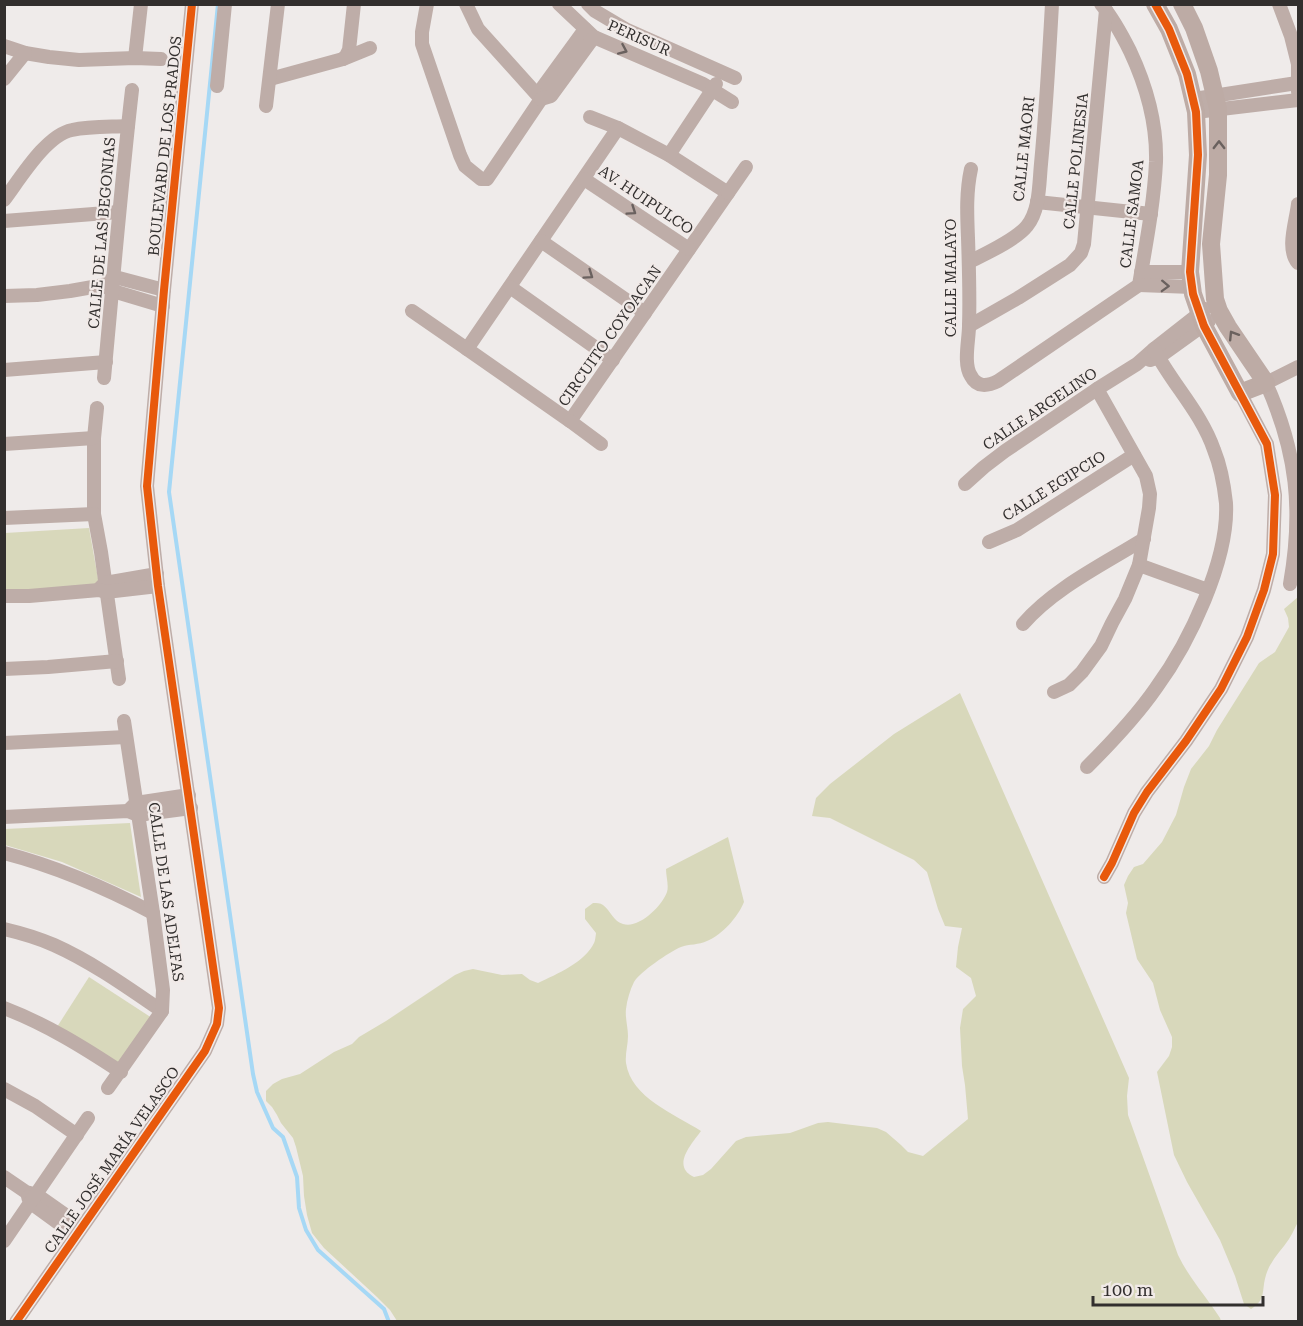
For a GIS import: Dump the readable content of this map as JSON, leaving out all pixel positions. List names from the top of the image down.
{
  "streets": {
    "street": [
      "PERISUR",
      "BOULEVARD DE LOS PRADOS",
      "CALLE MAORI",
      "CALLE POLINESIA",
      "AV. HUIPULCO",
      "CALLE SAMOA",
      "CALLE DE LAS BEGONIAS",
      "CALLE MALAYO",
      "CIRCUITO COYOACAN",
      "CALLE ARGELINO",
      "CALLE EGIPCIO",
      "CALLE DE LAS ADELFAS",
      "CALLE JOSÉ MARÍA VELASCO"
    ]
  },
  "crossings": [
    ["BOULEVARD DE LOS PRADOS", "CALLE JOSÉ MARÍA VELASCO"],
    ["CALLE MAORI", "CALLE MALAYO"],
    ["CALLE POLINESIA", "CALLE SAMOA"],
    ["CALLE POLINESIA", "CALLE MALAYO"],
    ["AV. HUIPULCO", "CIRCUITO COYOACAN"],
    ["CALLE SAMOA", "CALLE MALAYO"]
  ],
  "scale_bar": "100 m"
}
